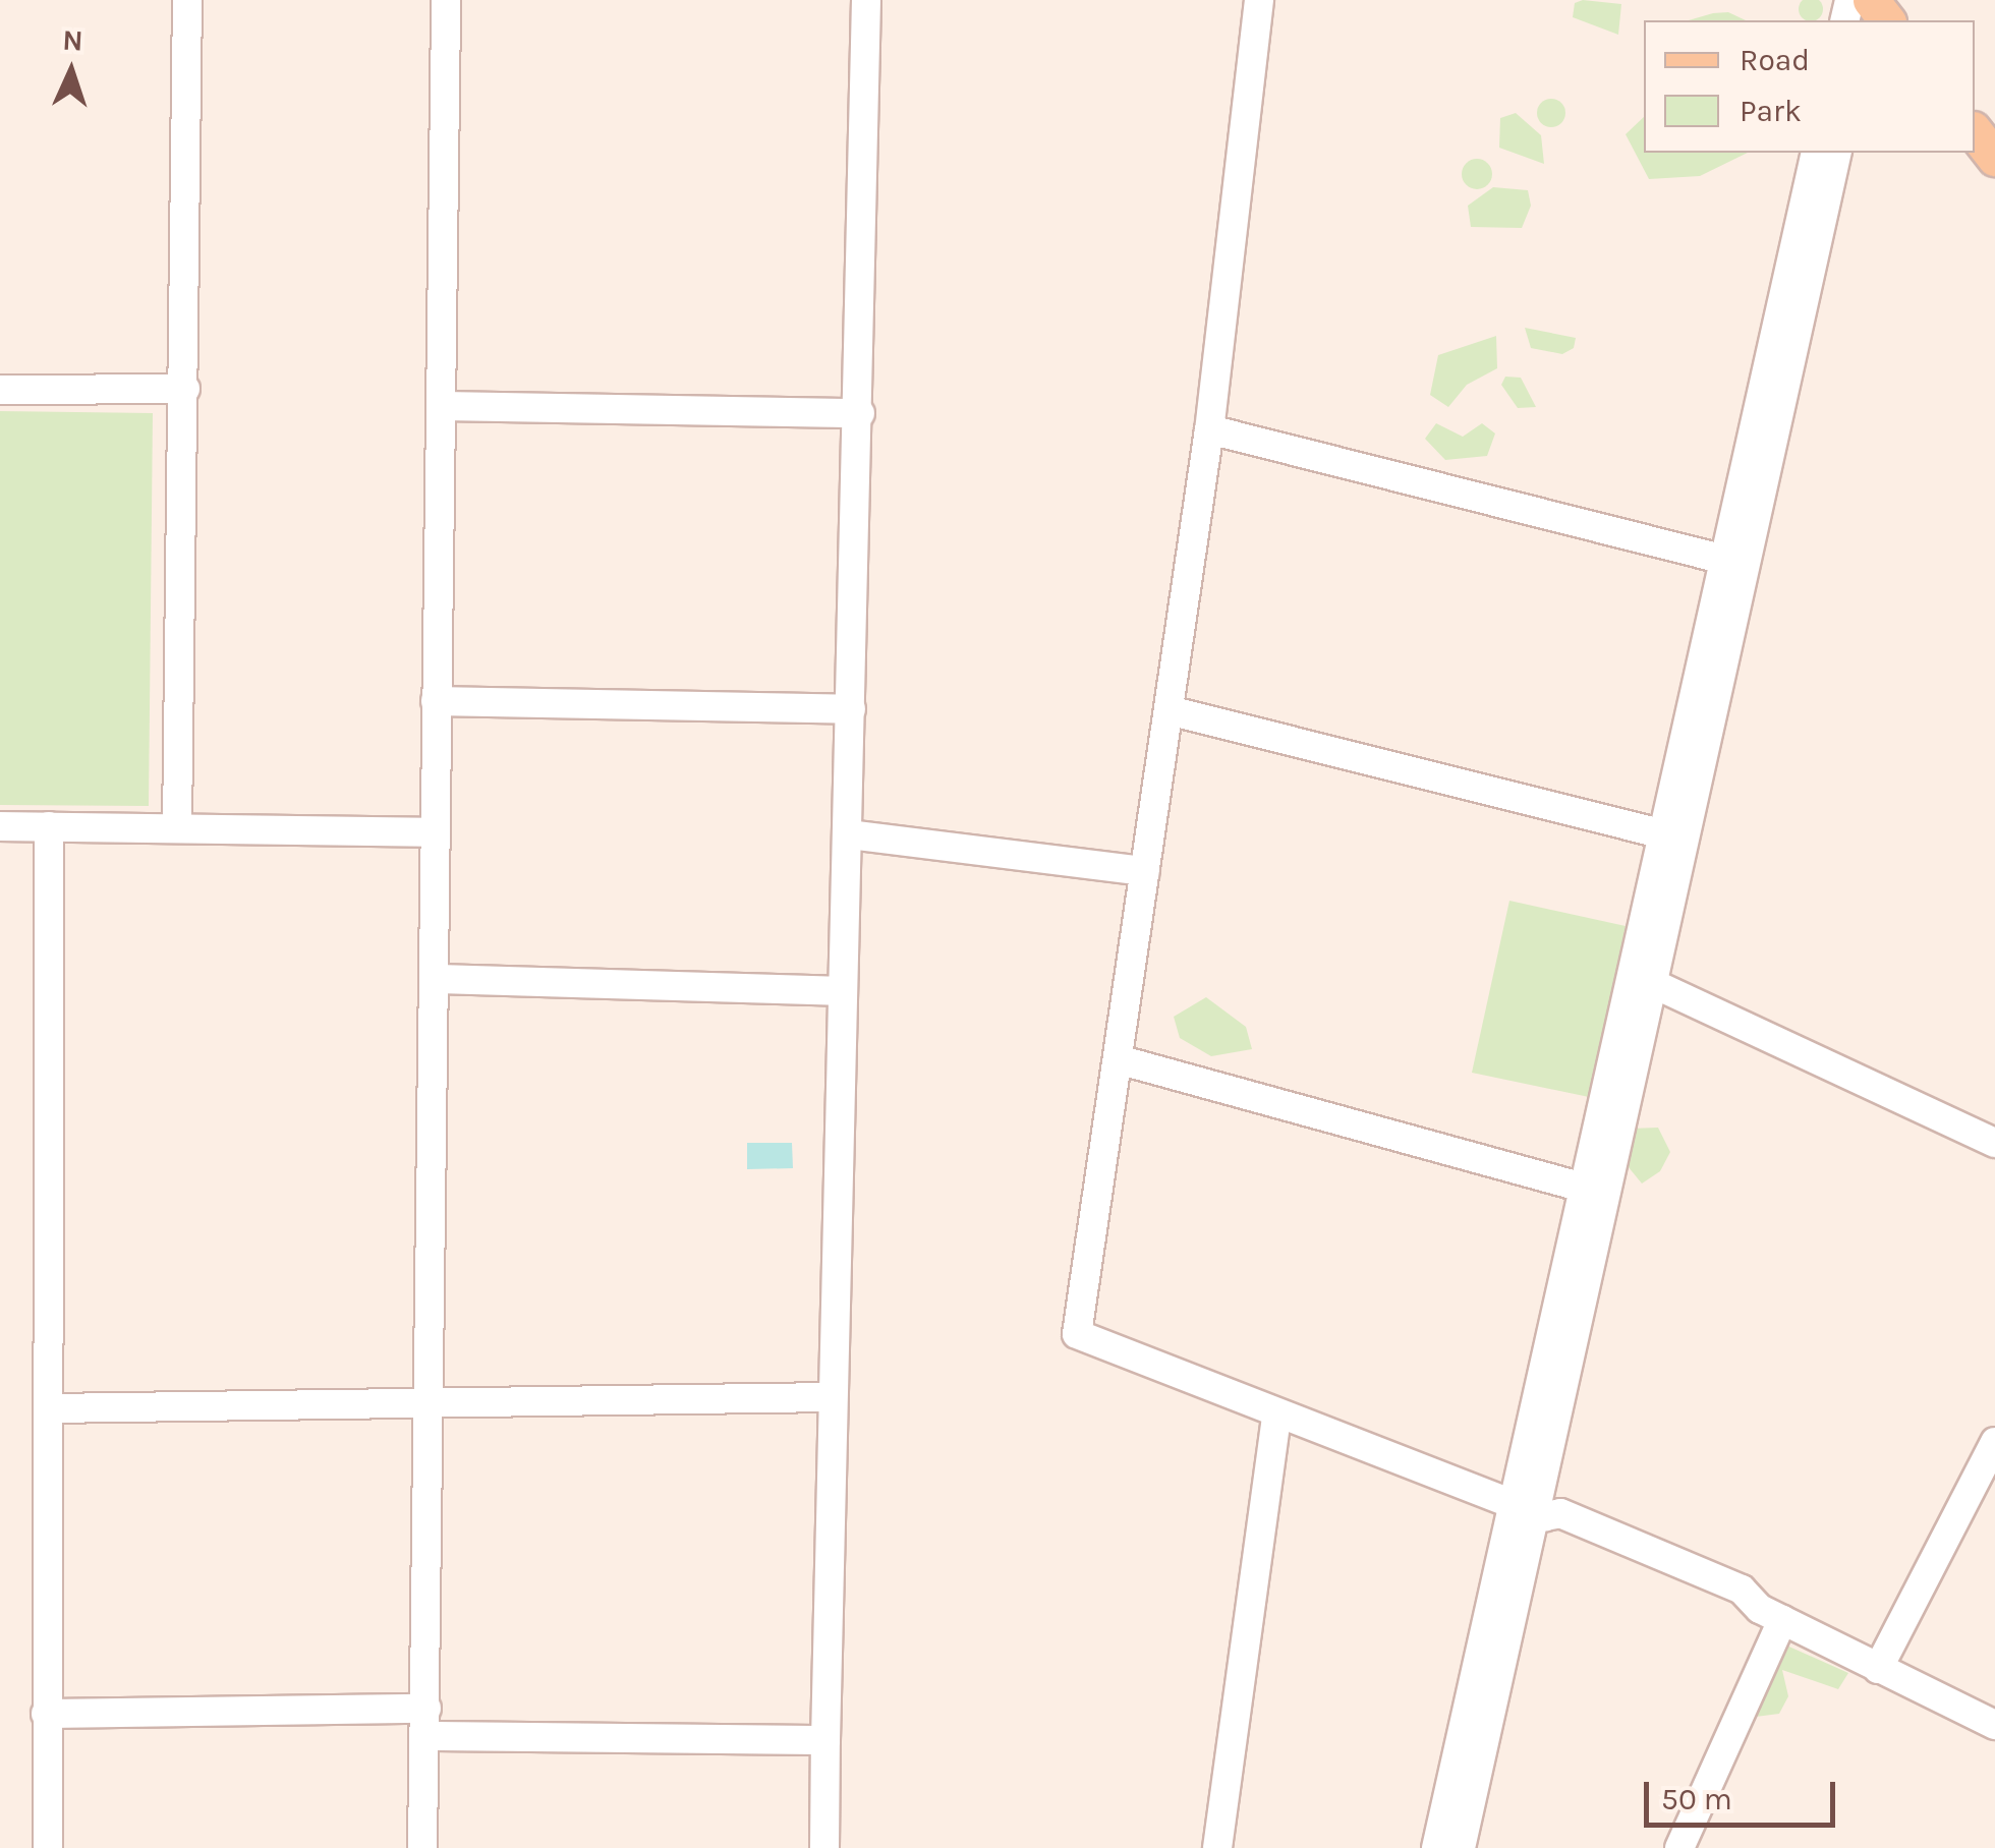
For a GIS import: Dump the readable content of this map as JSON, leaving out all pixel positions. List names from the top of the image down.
{
  "legend": ["Road", "Park"],
  "scale_bar": "50 m",
  "north": "top"
}
